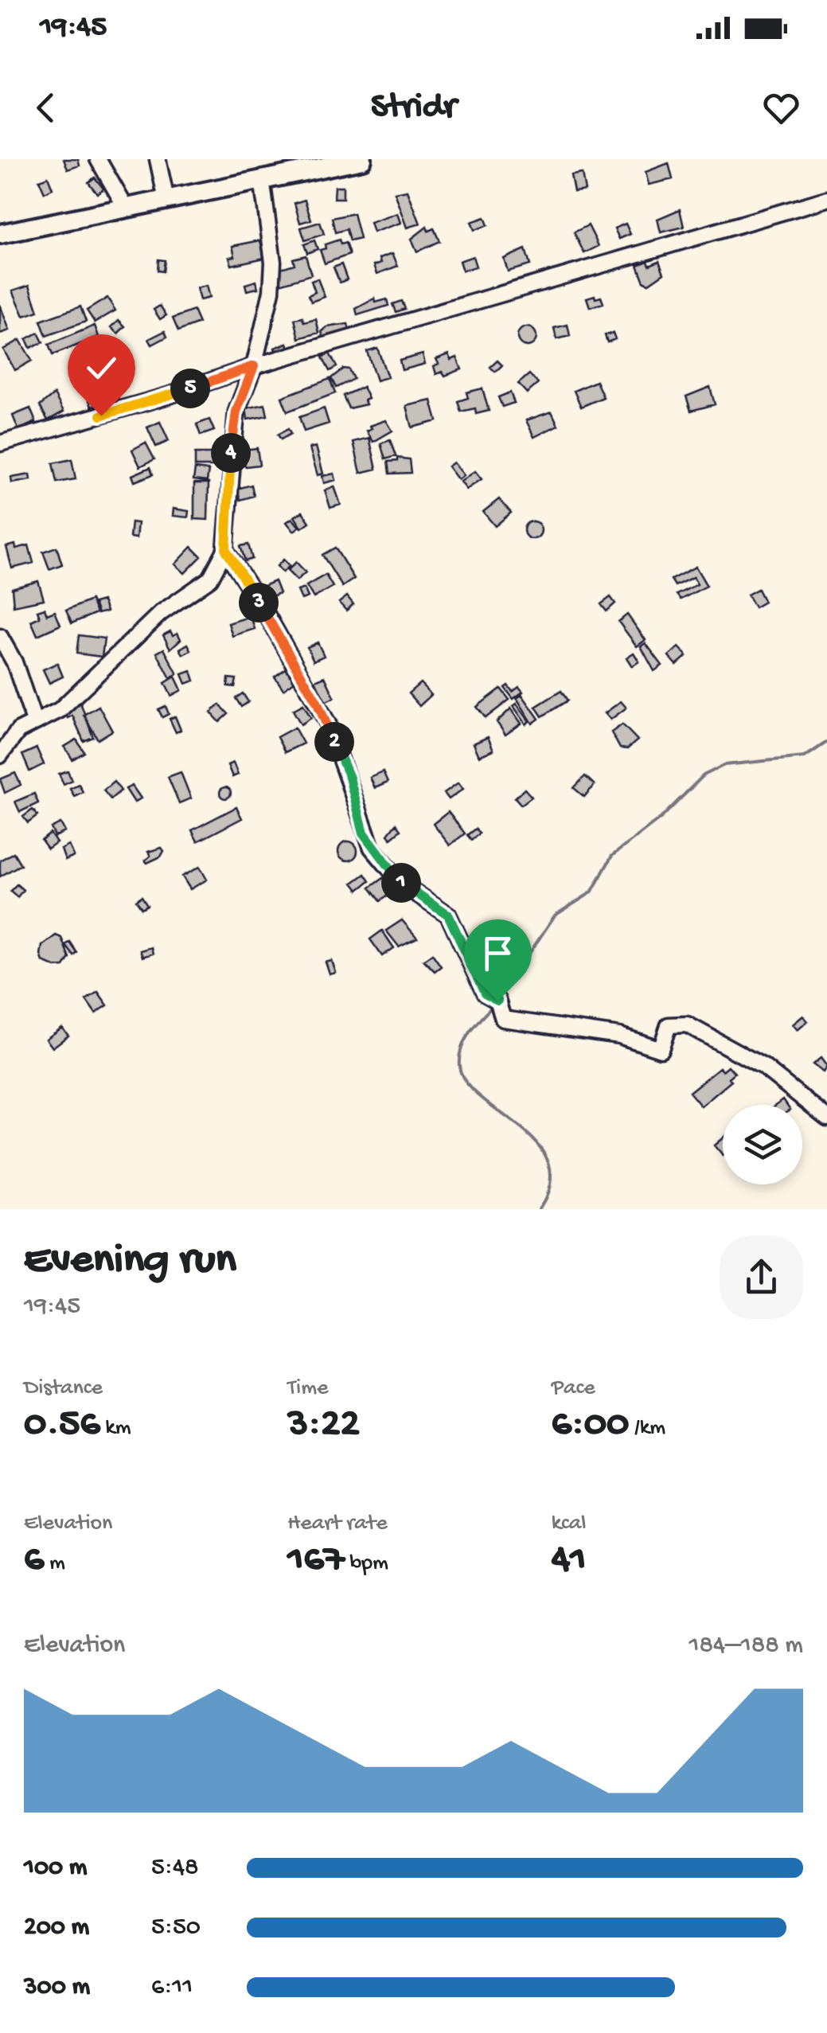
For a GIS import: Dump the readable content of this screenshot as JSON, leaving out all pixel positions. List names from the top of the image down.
{
  "page": {
    "status": "19:45",
    "header": "Stridr",
    "pins": [
      "5",
      "4",
      "3",
      "2",
      "1"
    ],
    "heading": ["Evening run", "19:45"],
    "stats": [
      ["Distance", "0.56 km"],
      ["Time", "3:22"],
      ["Pace", "6:00 /km"],
      ["Elevation", "6 m"],
      ["Heart rate", "167 bpm"],
      ["kcal", "41"]
    ],
    "chart": ["Elevation", "184–188 m"],
    "list": [
      {
        "name": "100 m",
        "note": "5:48"
      },
      {
        "name": "200 m",
        "note": "5:50"
      },
      {
        "name": "300 m",
        "note": "6:11"
      }
    ]
  }
}
